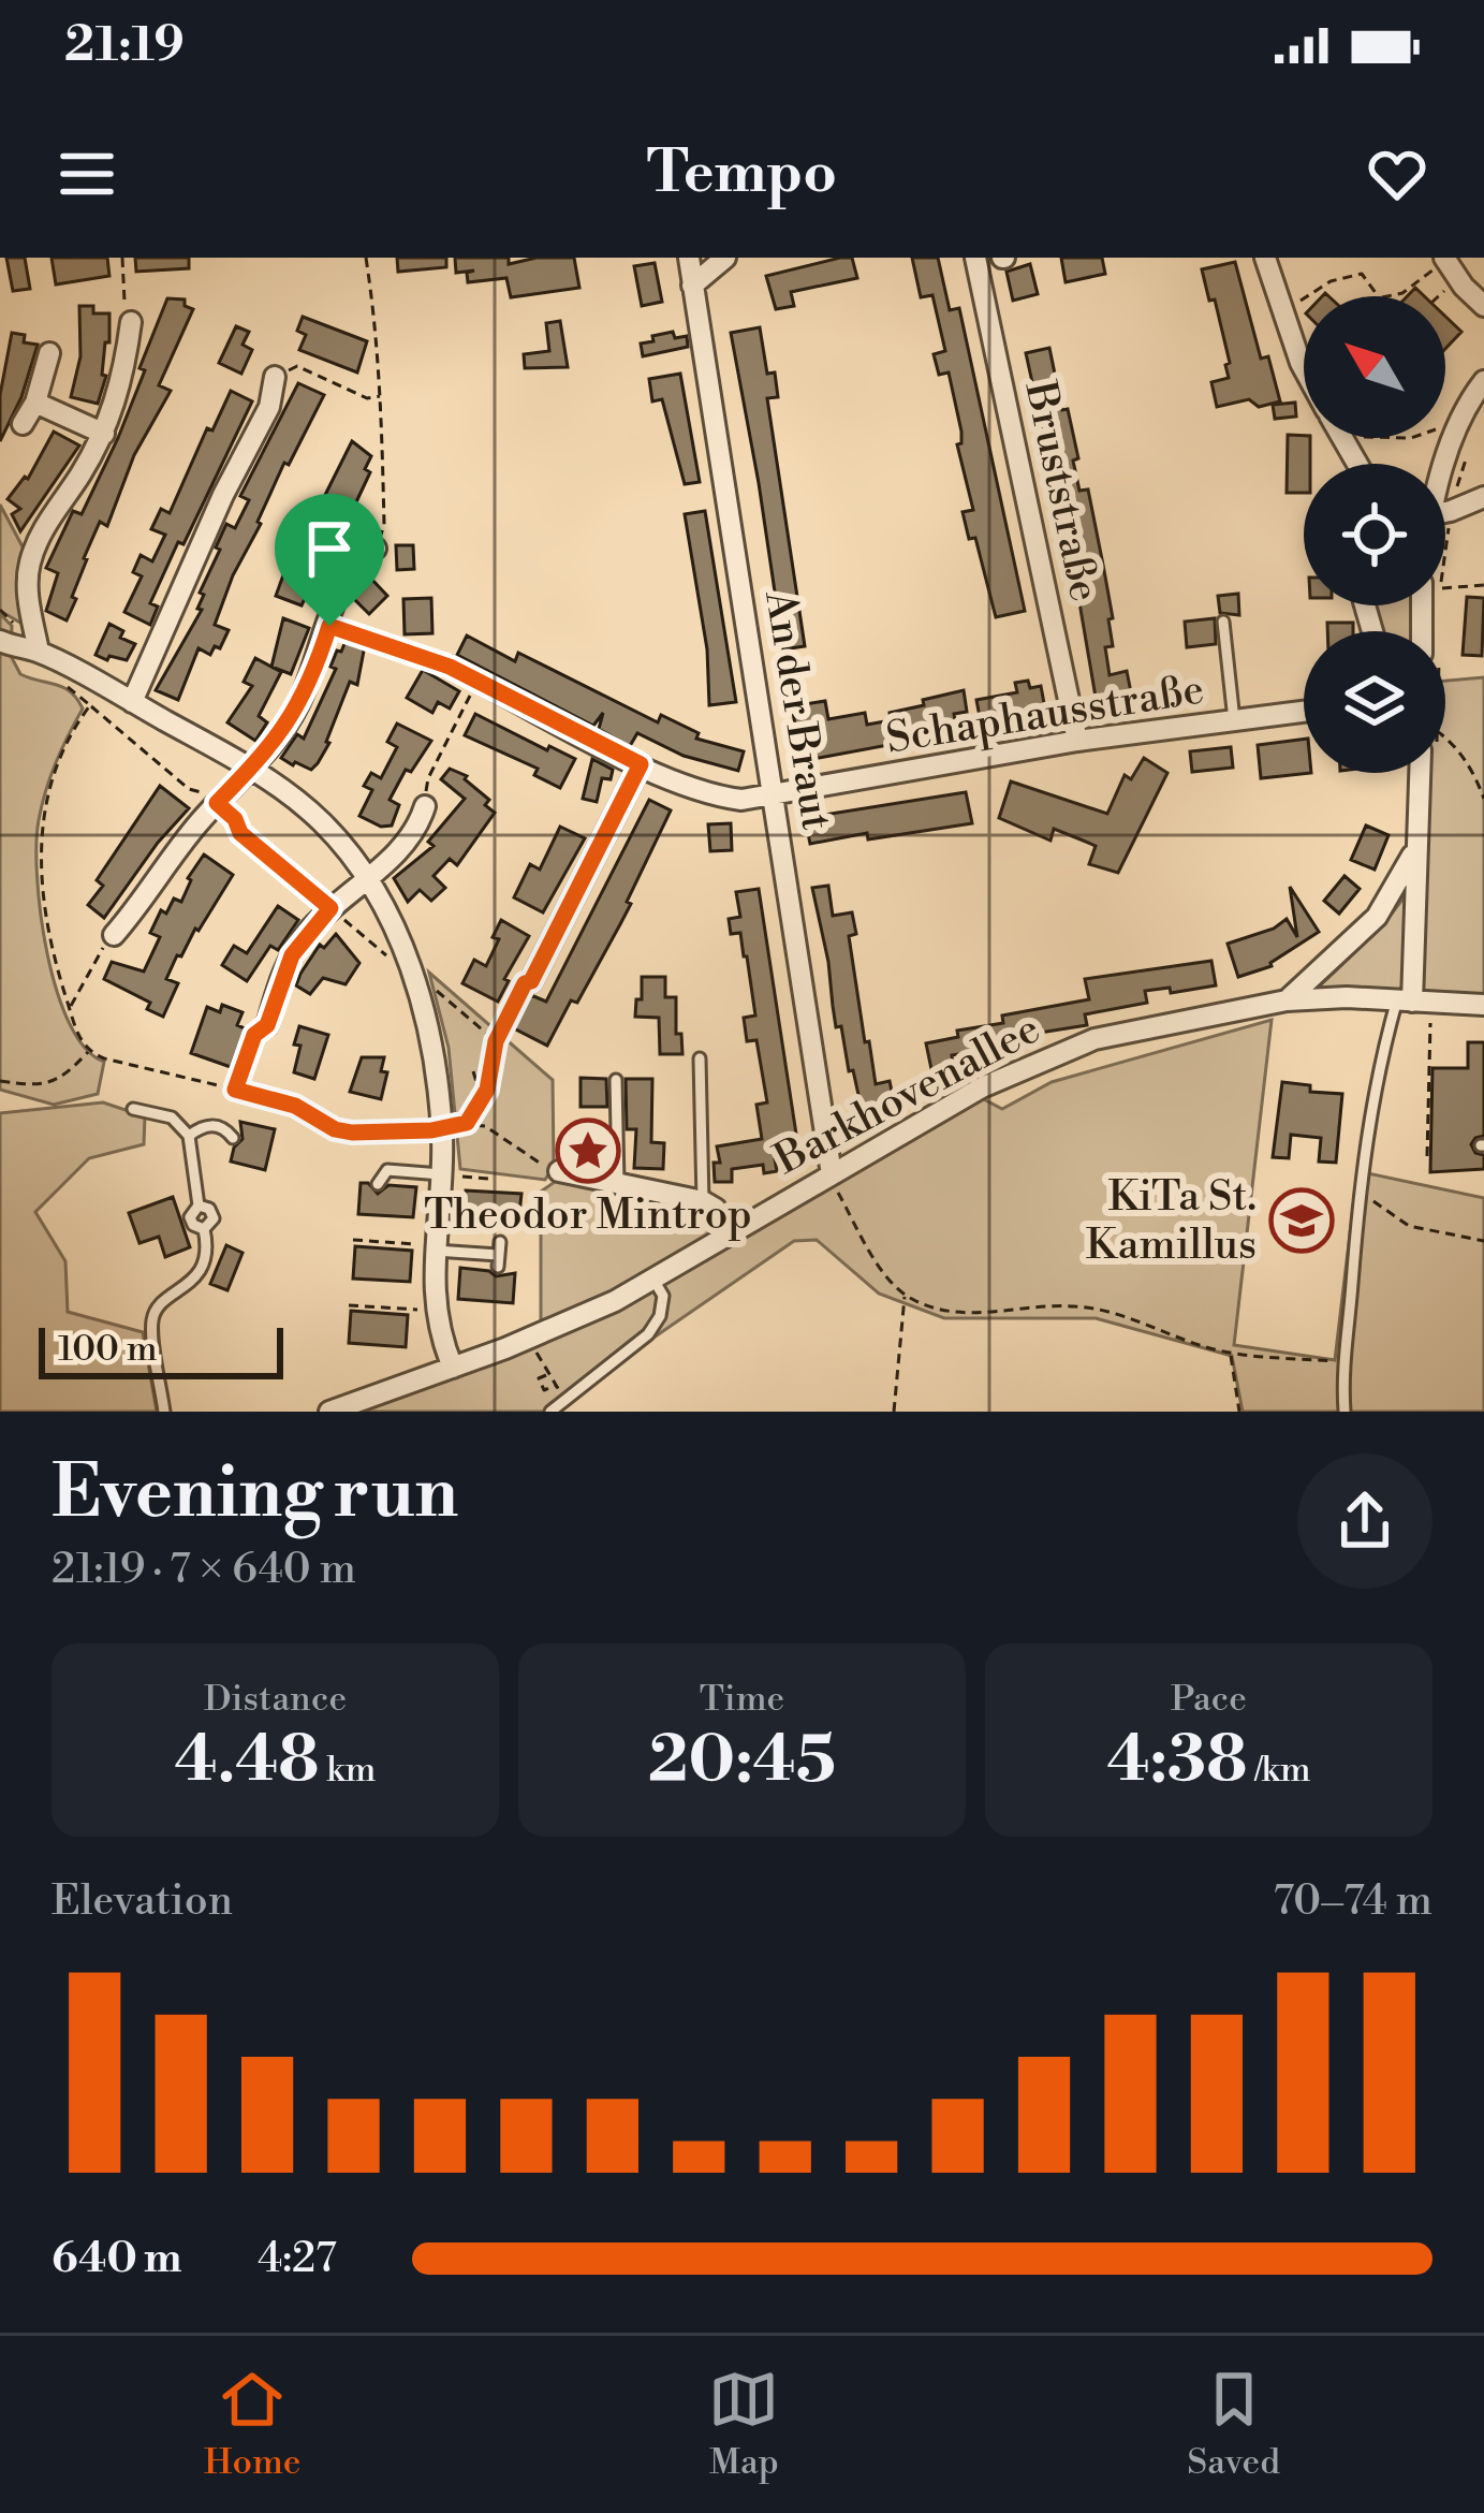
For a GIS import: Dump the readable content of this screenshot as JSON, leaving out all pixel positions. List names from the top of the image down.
{
  "streets": {
    "street": [
      "Bruststraße",
      "An der Braut",
      "Schaphausstraße",
      "Barkhovenallee"
    ]
  },
  "crossings": [
    ["Bruststraße", "Schaphausstraße"],
    ["An der Braut", "Schaphausstraße"],
    ["An der Braut", "Barkhovenallee"]
  ],
  "places": {
    "place": ["Theodor Mintrop"],
    "school or university": ["KiTa St. Kamillus"]
  },
  "scale_bar": "100 m",
  "north": "top left",
  "page": {
    "status": "21:19",
    "header": "Tempo",
    "scale": "100 m",
    "heading": ["Evening run", "21:19 · 7 × 640 m"],
    "stats": [
      ["Distance", "4.48 km"],
      ["Time", "20:45"],
      ["Pace", "4:38 /km"]
    ],
    "chart": ["Elevation", "70–74 m"],
    "list": [
      {
        "name": "640 m",
        "note": "4:27"
      }
    ],
    "tabs": ["Home", "Map", "Saved"]
  }
}
